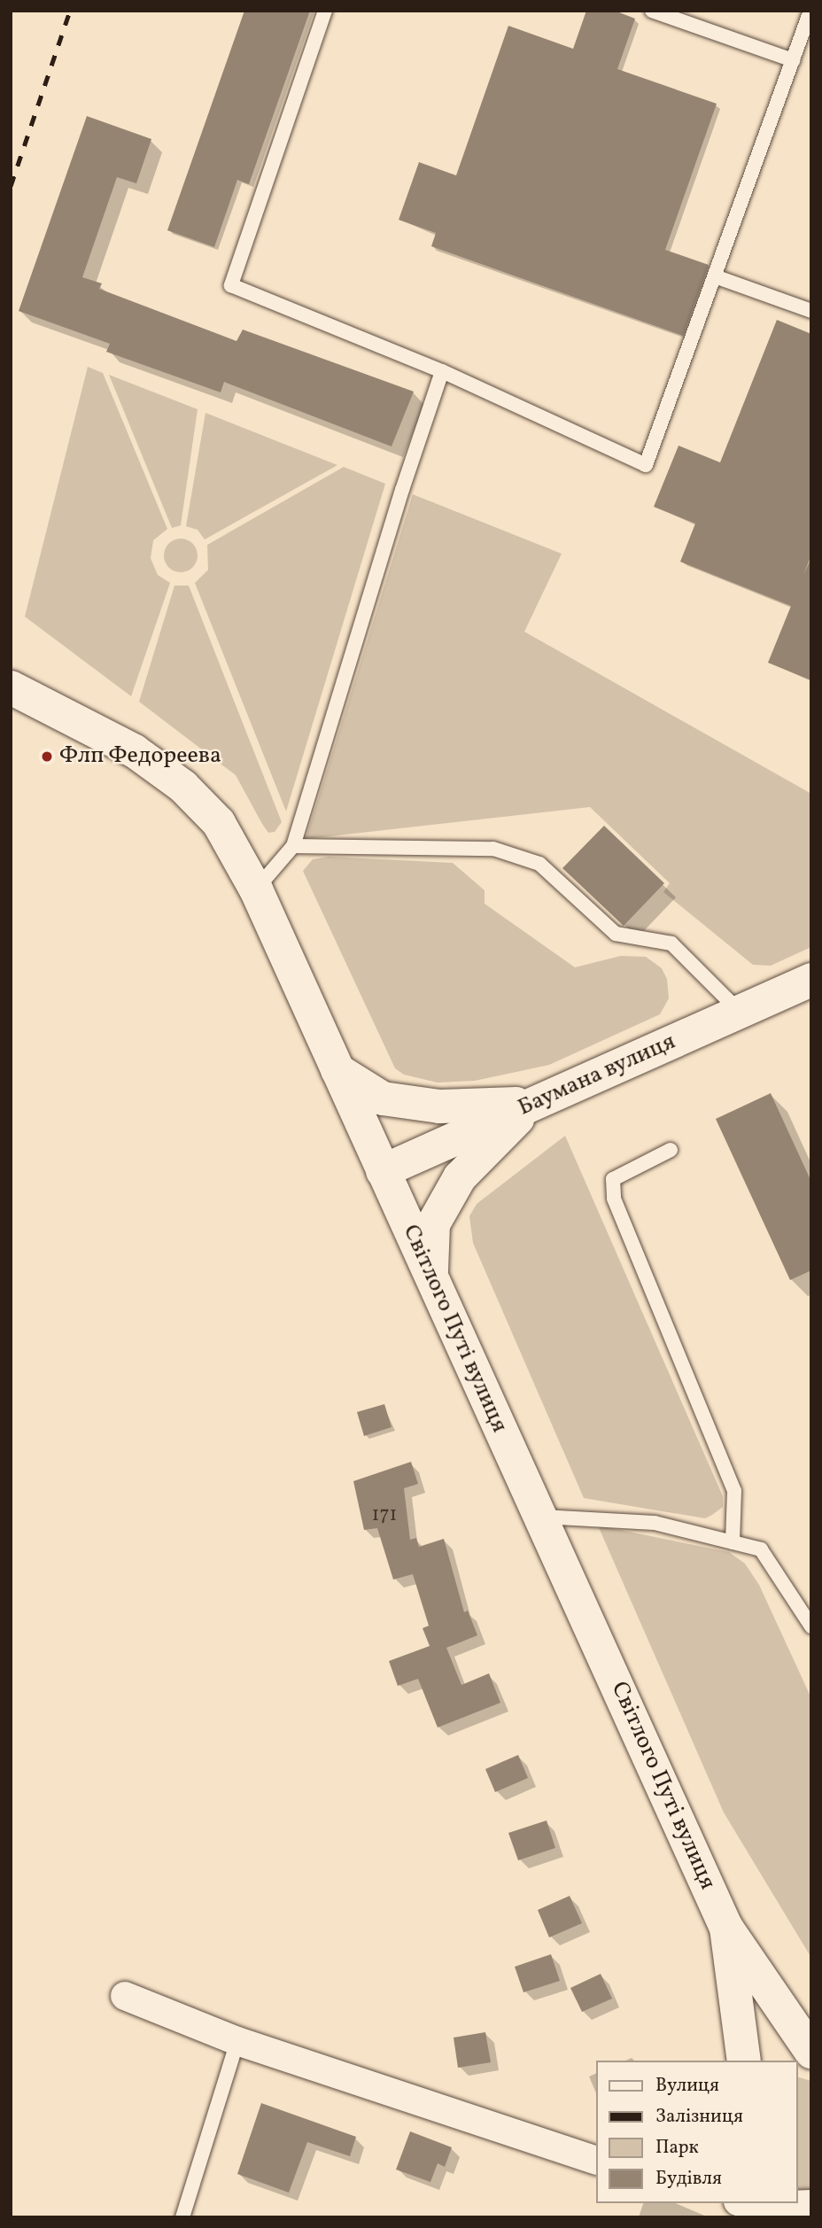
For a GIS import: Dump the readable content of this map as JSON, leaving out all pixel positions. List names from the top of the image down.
{
  "streets": {
    "main road": ["Баумана вулиця", "Світлого Путі вулиця"]
  },
  "crossings": [
    ["Баумана вулиця", "Світлого Путі вулиця"]
  ],
  "places": ["Флп Федореева"],
  "house_numbers": ["171"],
  "legend": [
    "Вулиця",
    "Залізниця",
    "Парк",
    "Будівля"
  ]
}
